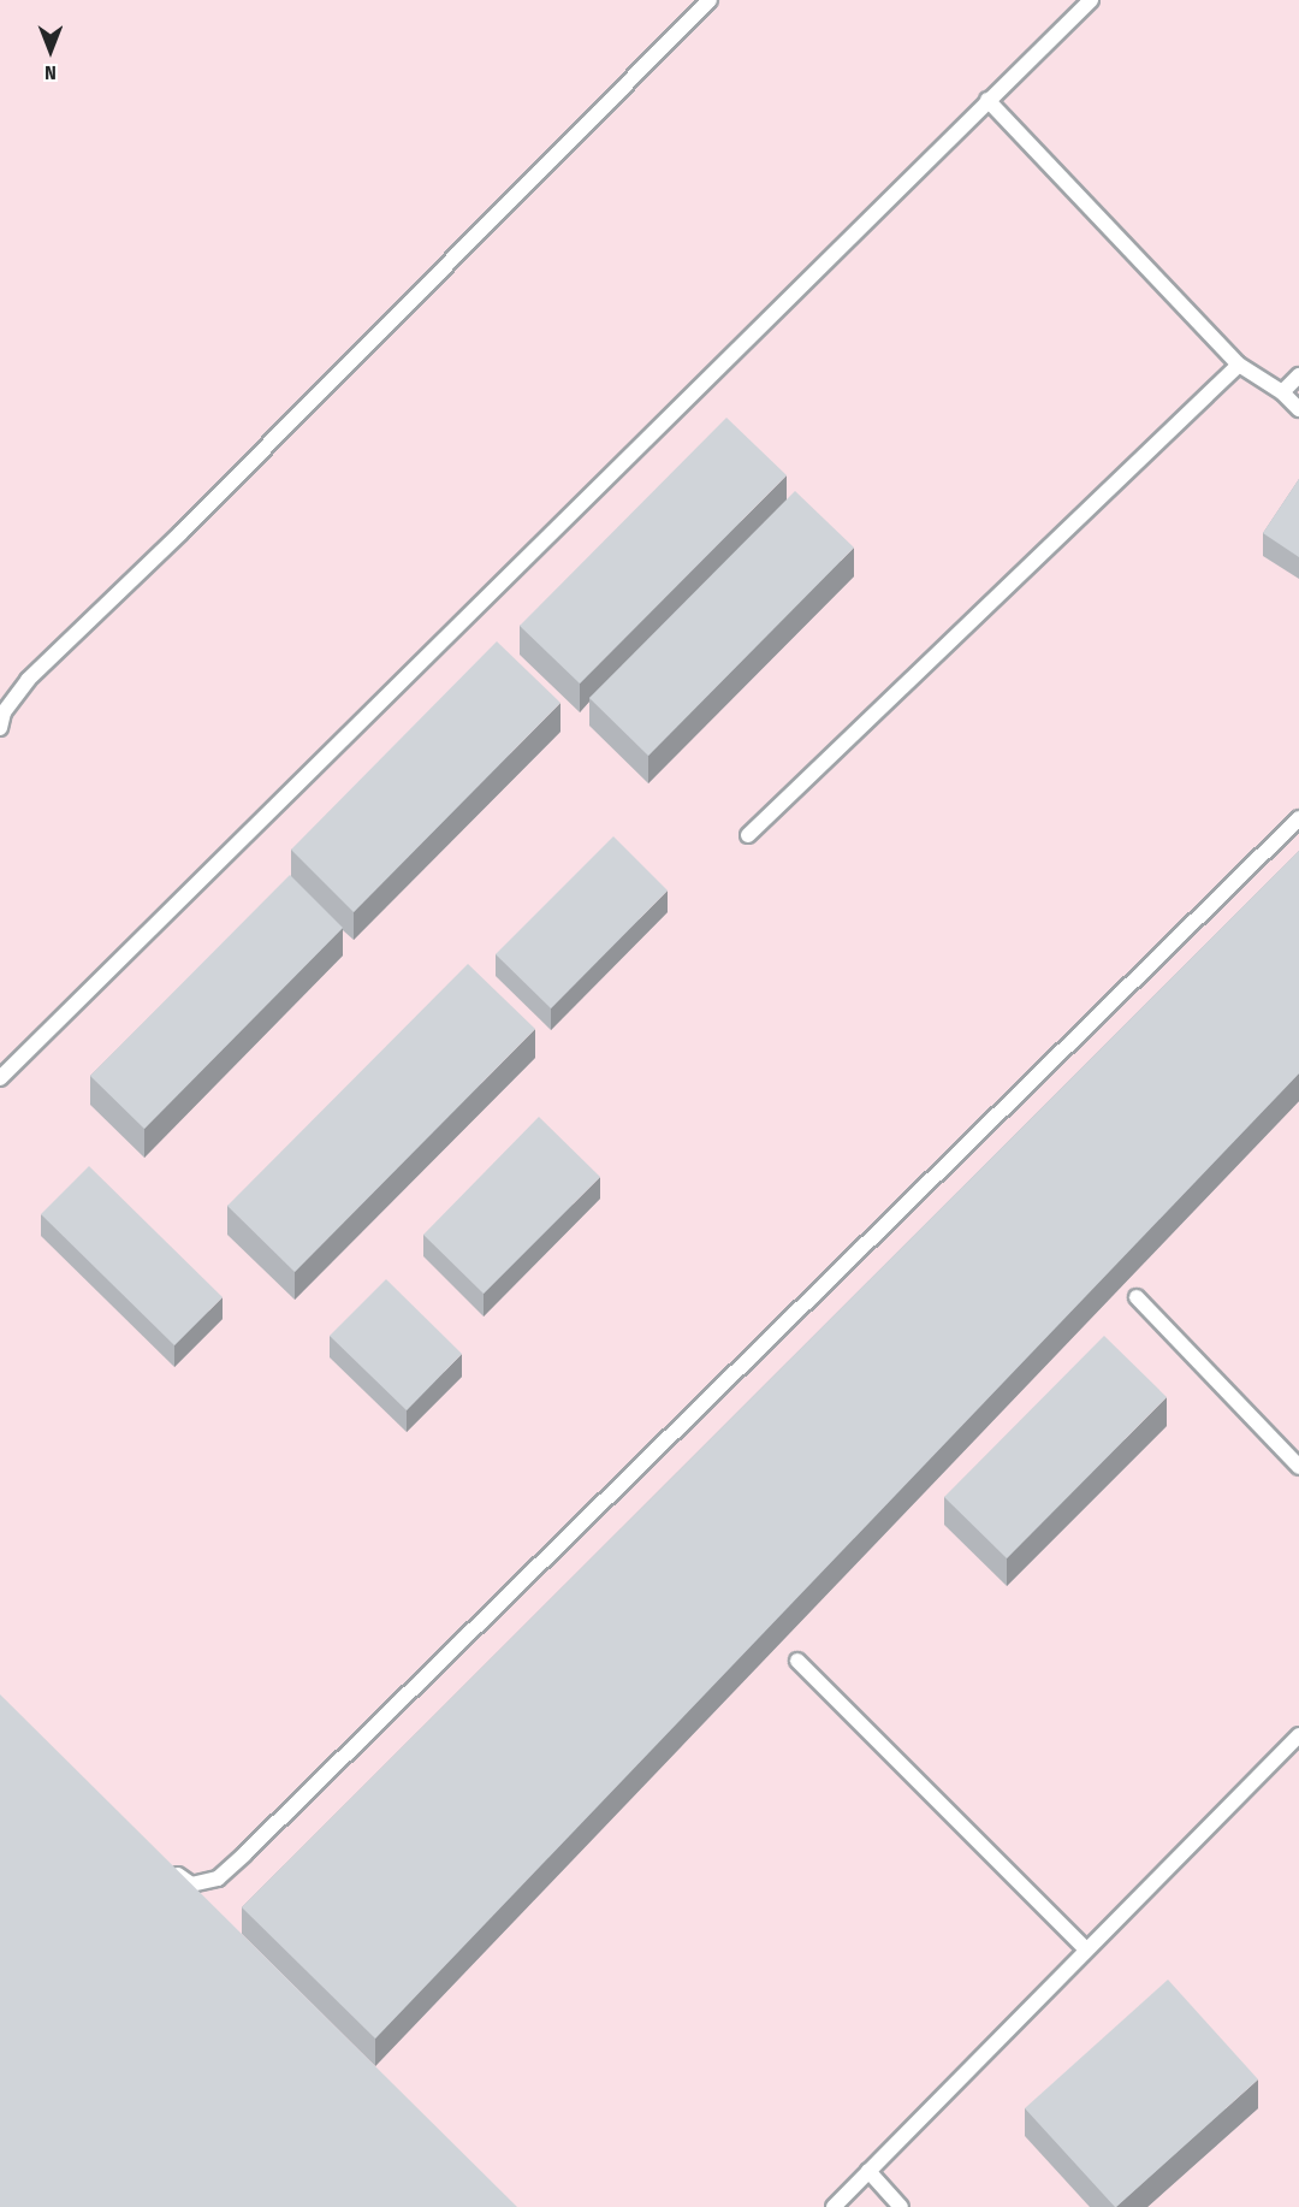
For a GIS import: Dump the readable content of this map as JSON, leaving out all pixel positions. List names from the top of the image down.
{
  "north": "bottom"
}
